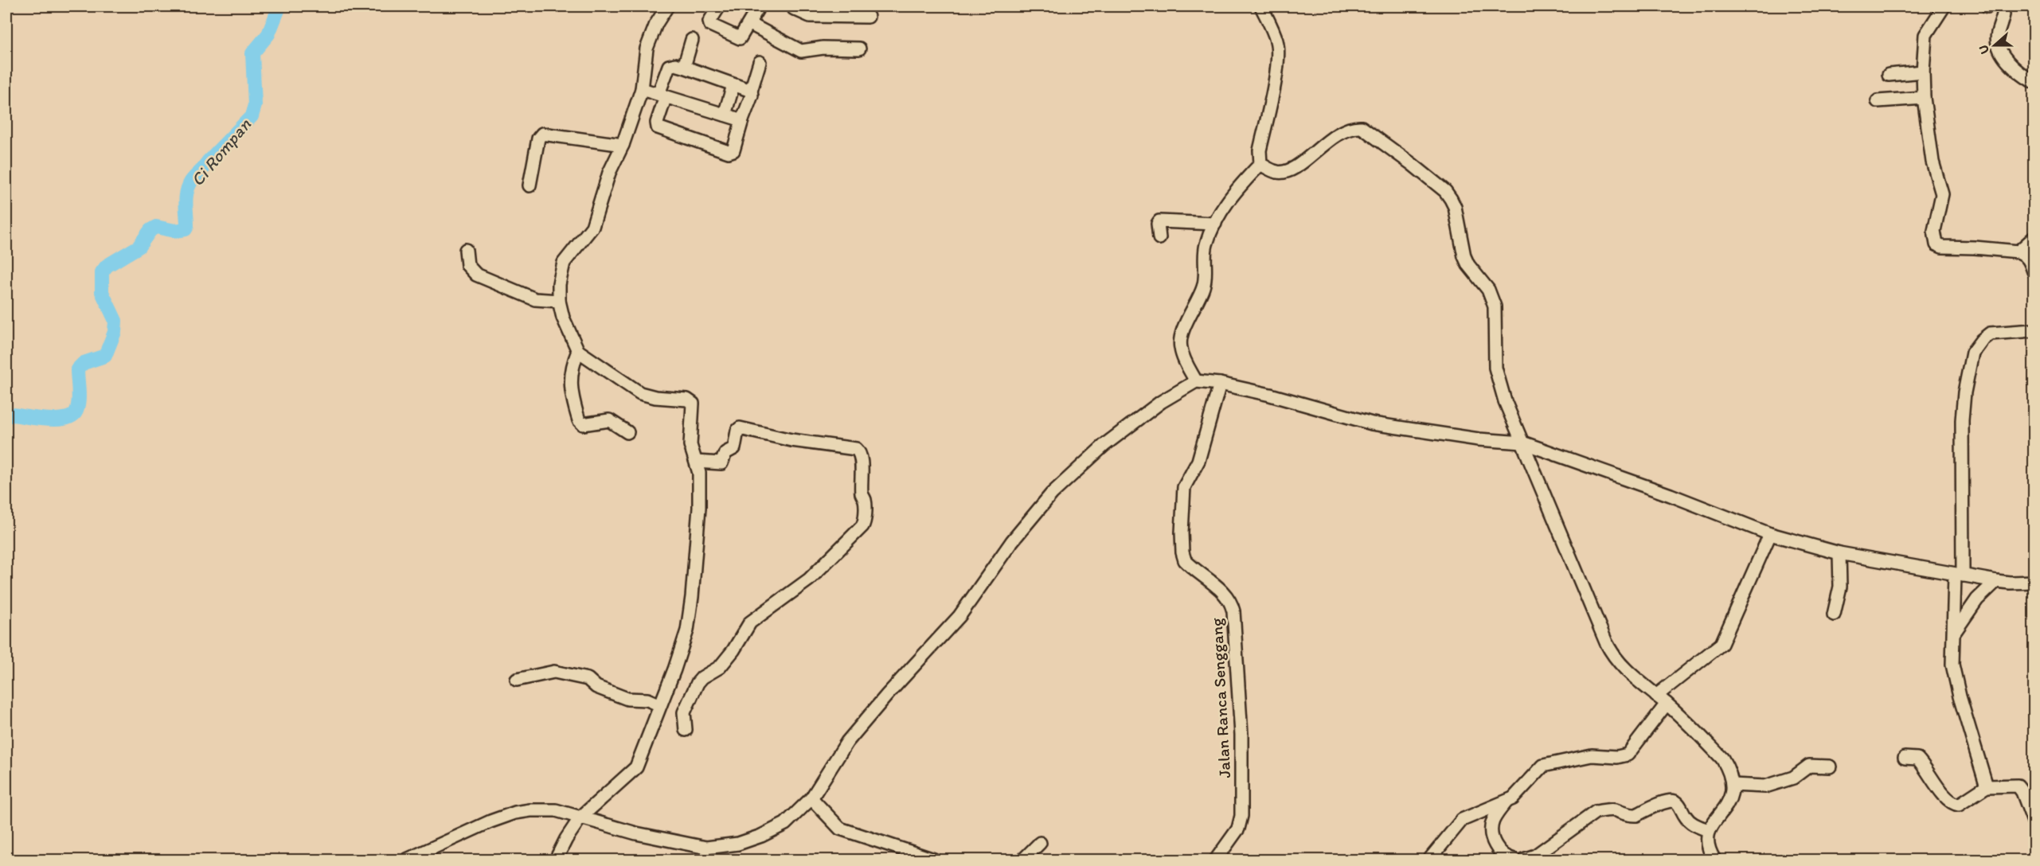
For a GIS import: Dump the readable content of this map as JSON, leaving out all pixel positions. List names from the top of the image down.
{
  "streets": {
    "street": ["Jalan Ranca Senggang"]
  },
  "water": ["Ci Rompan"],
  "north": "left"
}
